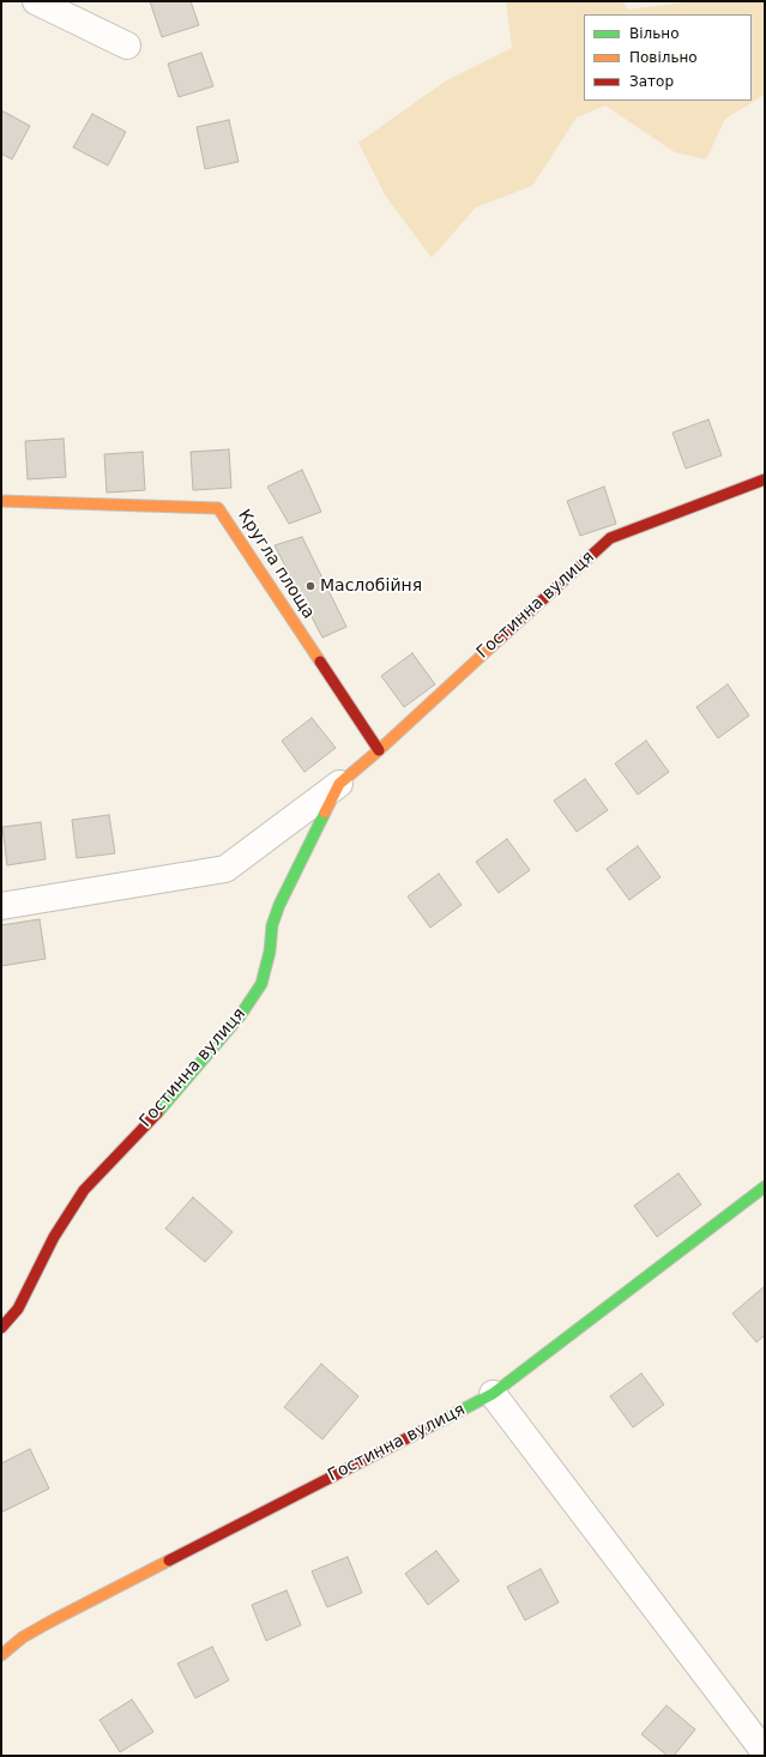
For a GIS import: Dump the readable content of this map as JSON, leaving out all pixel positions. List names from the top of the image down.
{
  "streets": {
    "street": ["Кругла площа", "Гостинна вулиця"]
  },
  "crossings": [
    ["Кругла площа", "Гостинна вулиця"]
  ],
  "places": ["Маслобійня"],
  "legend": ["Вільно", "Повільно", "Затор"]
}
